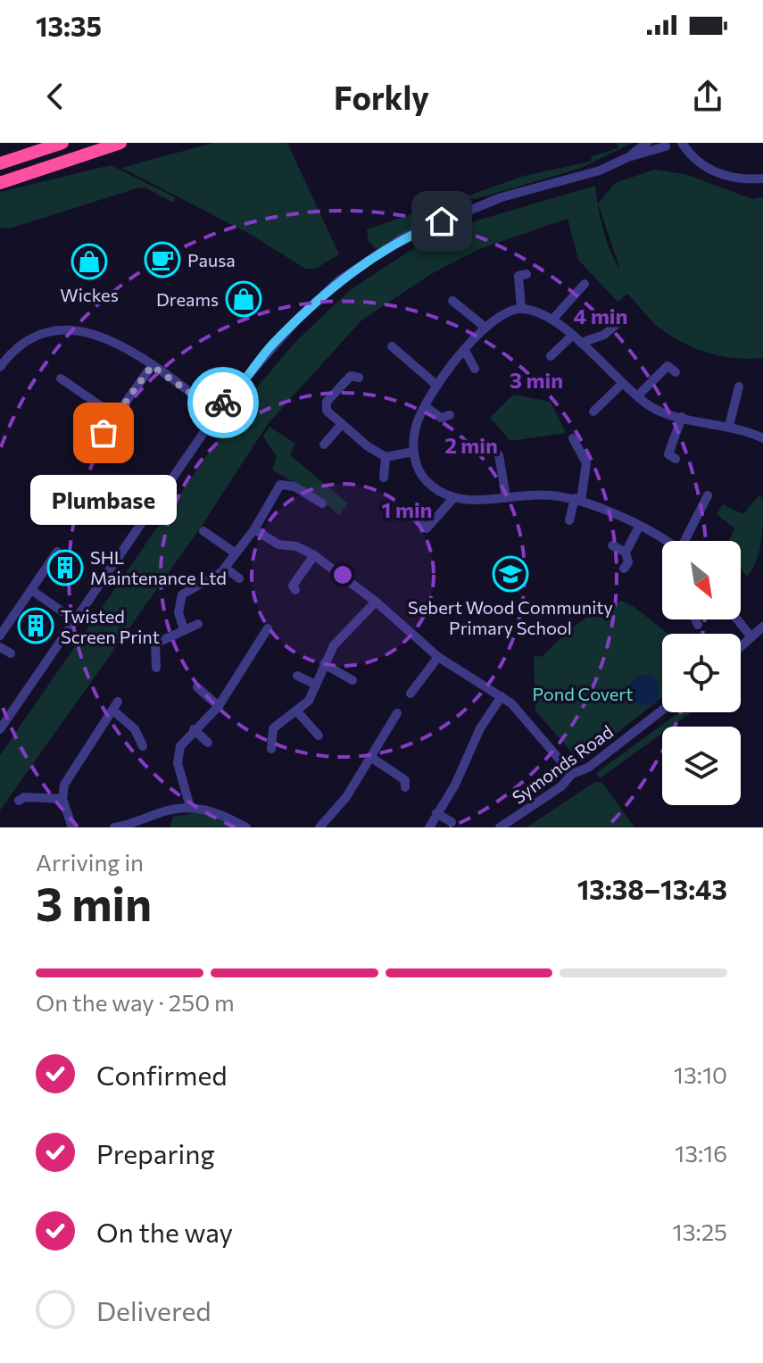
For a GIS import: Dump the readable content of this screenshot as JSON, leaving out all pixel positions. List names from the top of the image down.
{
  "streets": {
    "street": ["Symonds Road"]
  },
  "parks": ["Pond Covert"],
  "places": {
    "cafe": ["Pausa"],
    "shop": ["Wickes", "Dreams"],
    "other": ["Plumbase"],
    "building": ["SHL Maintenance Ltd", "Twisted Screen Print"],
    "school or university": ["Sebert Wood Community Primary School"]
  },
  "north": "bottom right",
  "page": {
    "status": "13:35",
    "header": "Forkly",
    "bubble": "Plumbase",
    "heading": ["3 min", "Arriving in", "13:38–13:43"],
    "bar": "On the way · 250 m",
    "list": [
      ["Confirmed", "13:10"],
      ["Preparing", "13:16"],
      ["On the way", "13:25"],
      "Delivered"
    ]
  },
  "rings": [
    "4 min",
    "3 min",
    "2 min",
    "1 min"
  ]
}
